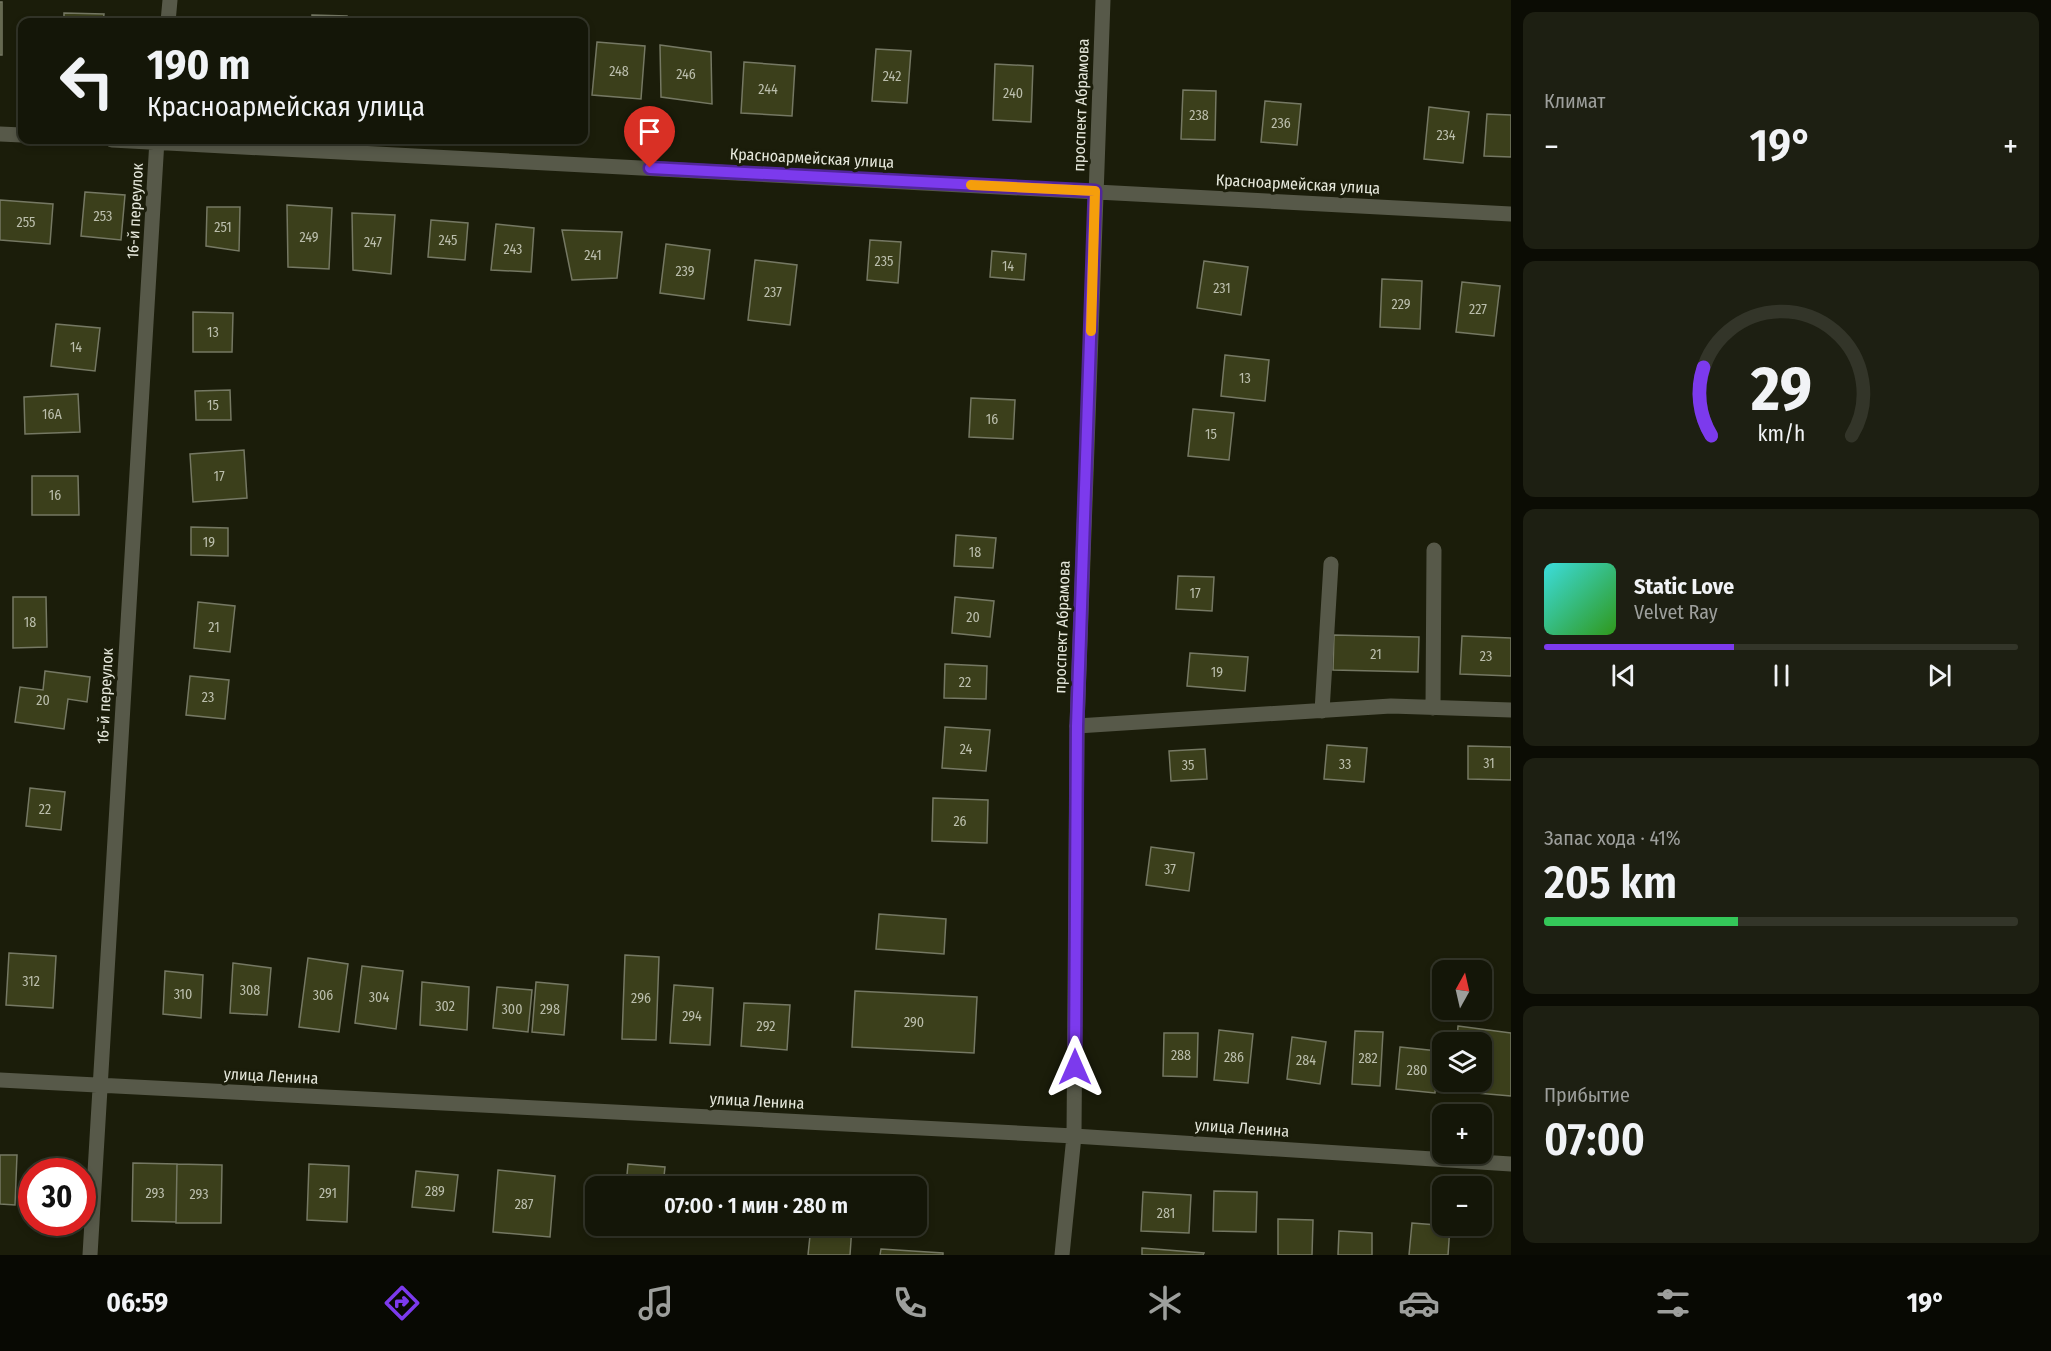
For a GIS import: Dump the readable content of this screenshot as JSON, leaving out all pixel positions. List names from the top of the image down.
{
  "streets": {
    "street": [
      "проспект Абрамова",
      "Красноармейская улица",
      "16-й переулок",
      "улица Ленина"
    ]
  },
  "crossings": [
    ["проспект Абрамова", "Красноармейская улица"],
    ["проспект Абрамова", "улица Ленина"],
    ["16-й переулок", "улица Ленина"]
  ],
  "house_numbers": [
    "248",
    "246",
    "242",
    "244",
    "240",
    "238",
    "236",
    "234",
    "253",
    "255",
    "251",
    "249",
    "245",
    "247",
    "243",
    "241",
    "235",
    "14",
    "239",
    "231",
    "237",
    "229",
    "227",
    "13",
    "14",
    "13",
    "15",
    "16А",
    "16",
    "15",
    "17",
    "16",
    "19",
    "18",
    "17",
    "20",
    "18",
    "21",
    "21",
    "23",
    "19",
    "22",
    "23",
    "20",
    "24",
    "31",
    "33",
    "35",
    "22",
    "26",
    "37",
    "312",
    "308",
    "310",
    "306",
    "304",
    "296",
    "302",
    "300",
    "298",
    "294",
    "290",
    "292",
    "288",
    "286",
    "282",
    "284",
    "280",
    "289",
    "293",
    "291",
    "293",
    "287",
    "281"
  ],
  "north": "top",
  "page": {
    "tile": [
      "Климат",
      ["Запас хода · 41%", "205 km"],
      ["Прибытие", "07:00"]
    ],
    "turn": ["190 m", "Красноармейская улица"],
    "heat": ["−", "19°", "+"],
    "song": ["Static Love", "Velvet Ray"],
    "map_buttons": ["+", "−"],
    "limit": "30",
    "trip": "07:00 · 1 мин · 280 m",
    "tabs": ["06:59", "19°"],
    "gauge": ["29", "km/h"]
  }
}
